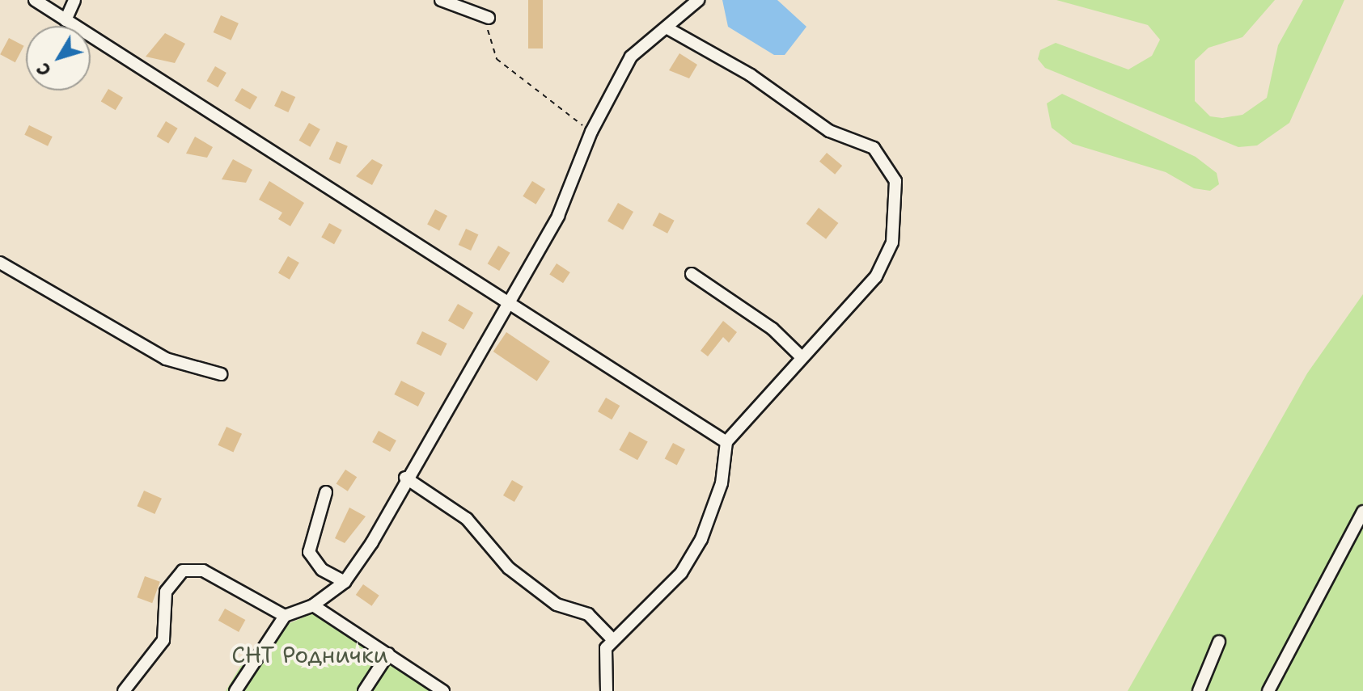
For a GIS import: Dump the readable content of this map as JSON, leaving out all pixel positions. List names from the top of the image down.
{
  "parks": ["СНТ Роднички"],
  "north": "bottom left"
}
